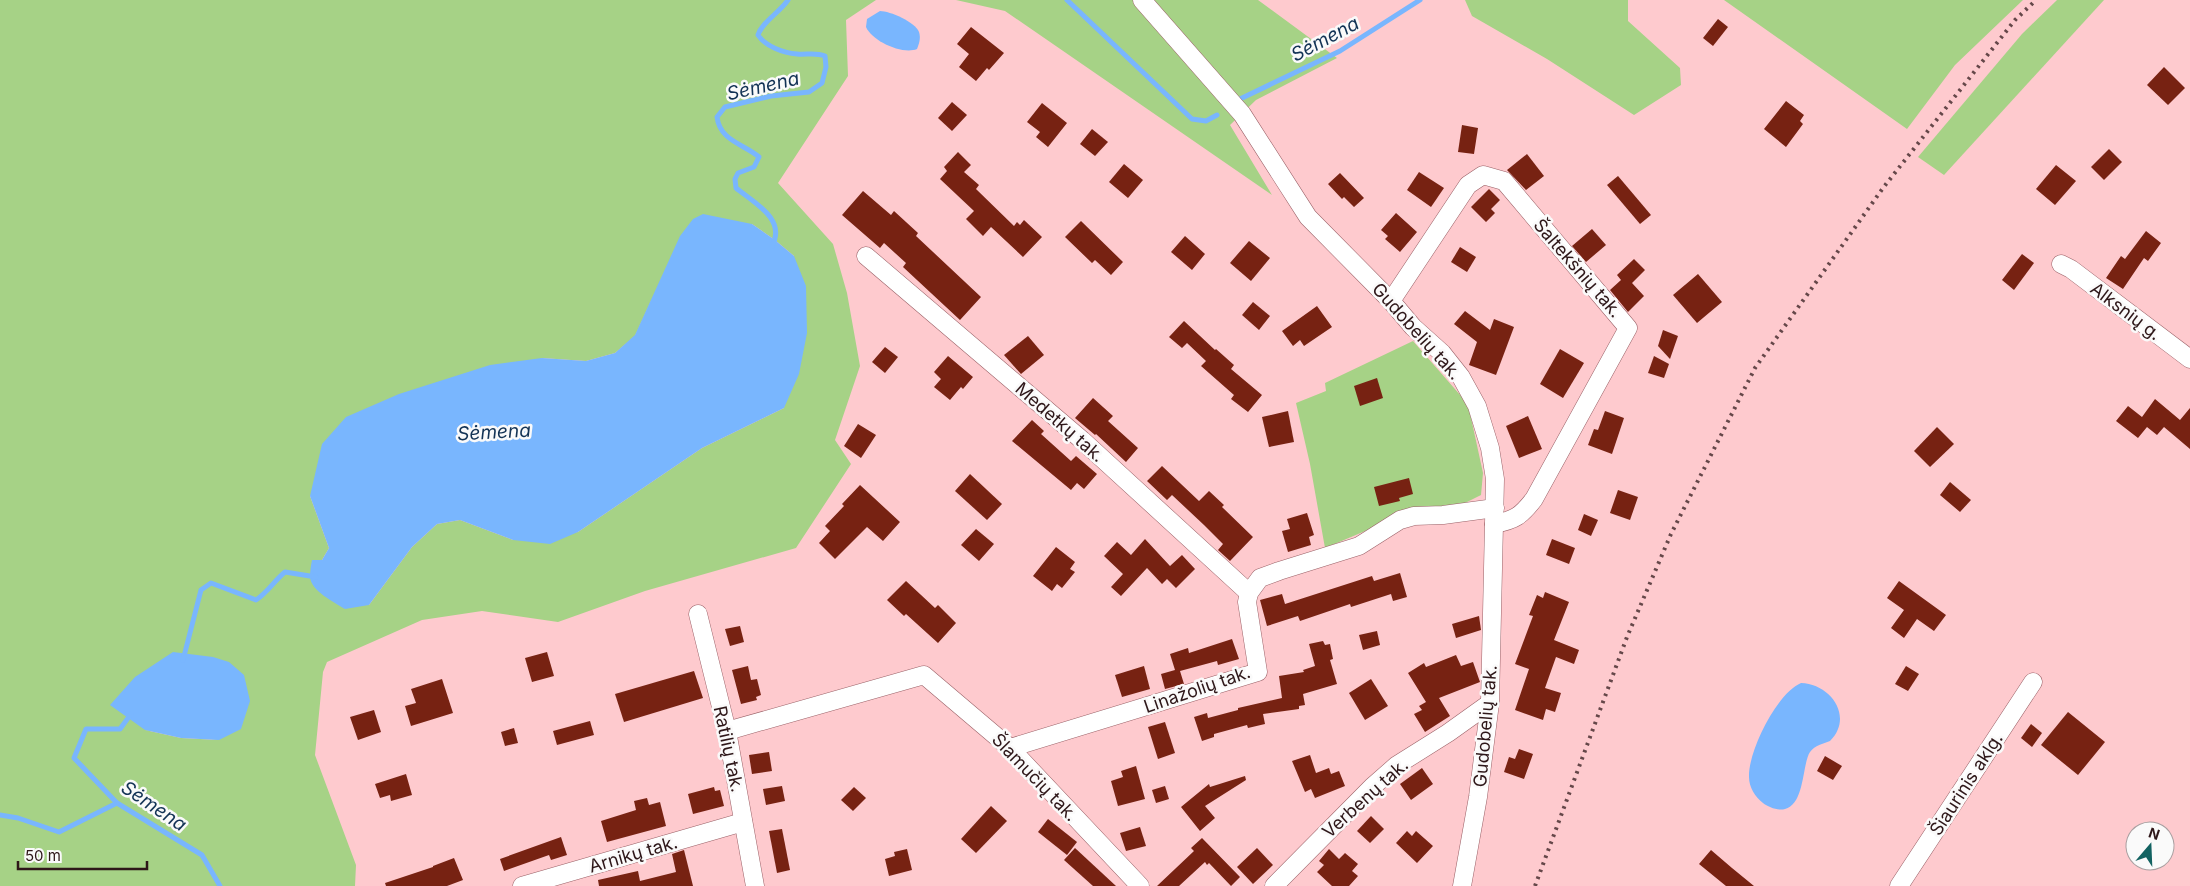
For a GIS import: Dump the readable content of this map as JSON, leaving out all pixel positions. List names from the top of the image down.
{
  "streets": {
    "street": [
      "Šaltekšnių tak.",
      "Alksnių g.",
      "Gudobelių tak.",
      "Medetkų tak.",
      "Linažolių tak.",
      "Ratilių tak.",
      "Šlamučių tak.",
      "Šiaurinis aklg.",
      "Verbenų tak.",
      "Arnikų tak."
    ]
  },
  "crossings": [
    ["Šaltekšnių tak.", "Gudobelių tak."],
    ["Gudobelių tak.", "Verbenų tak."],
    ["Medetkų tak.", "Linažolių tak."],
    ["Linažolių tak.", "Šlamučių tak."],
    ["Ratilių tak.", "Šlamučių tak."],
    ["Ratilių tak.", "Arnikų tak."]
  ],
  "water": ["Sėmena"],
  "scale_bar": "50 m",
  "north": "top"
}
